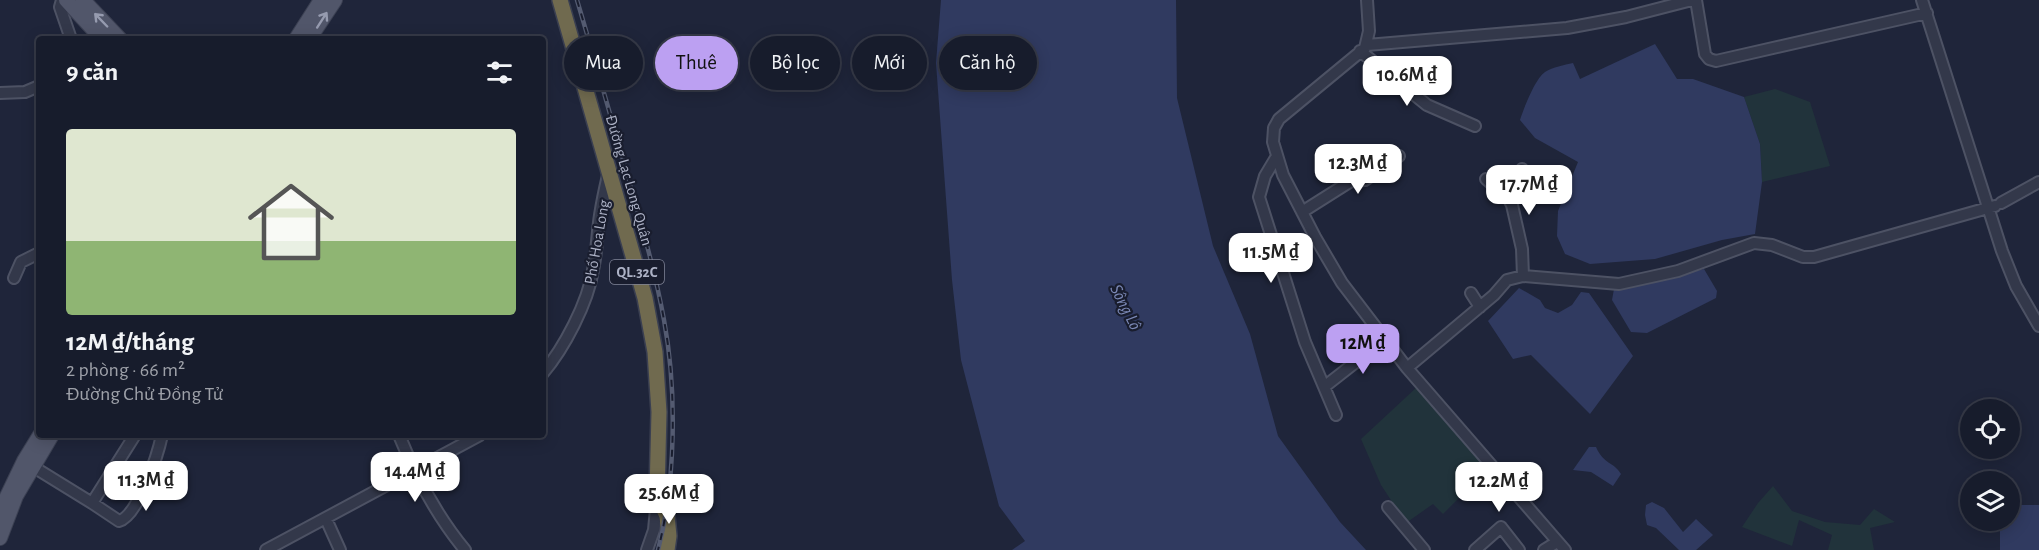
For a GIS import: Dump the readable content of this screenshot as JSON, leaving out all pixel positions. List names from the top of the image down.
{
  "streets": {
    "highway": ["Đường Lạc Long Quân", "QL.32C"],
    "street": ["Phố Hoa Long"]
  },
  "crossings": [
    ["Đường Lạc Long Quân", "Phố Hoa Long"]
  ],
  "water": ["Sông Lô"],
  "page": {
    "chip": [
      "Mua",
      "Thuê",
      "Bộ lọc",
      "Mới",
      "Căn hộ"
    ],
    "heading": "9 căn",
    "price": [
      "10.6M ₫",
      "12.3M ₫",
      "17.7M ₫",
      "11.5M ₫",
      "12M ₫",
      "14.4M ₫",
      "11.3M ₫",
      "12.2M ₫",
      "25.6M ₫"
    ],
    "list": [
      {
        "name": "12M ₫/tháng",
        "note": "2 phòng · 66 m² · Đường Chử Đồng Tử"
      }
    ]
  }
}
